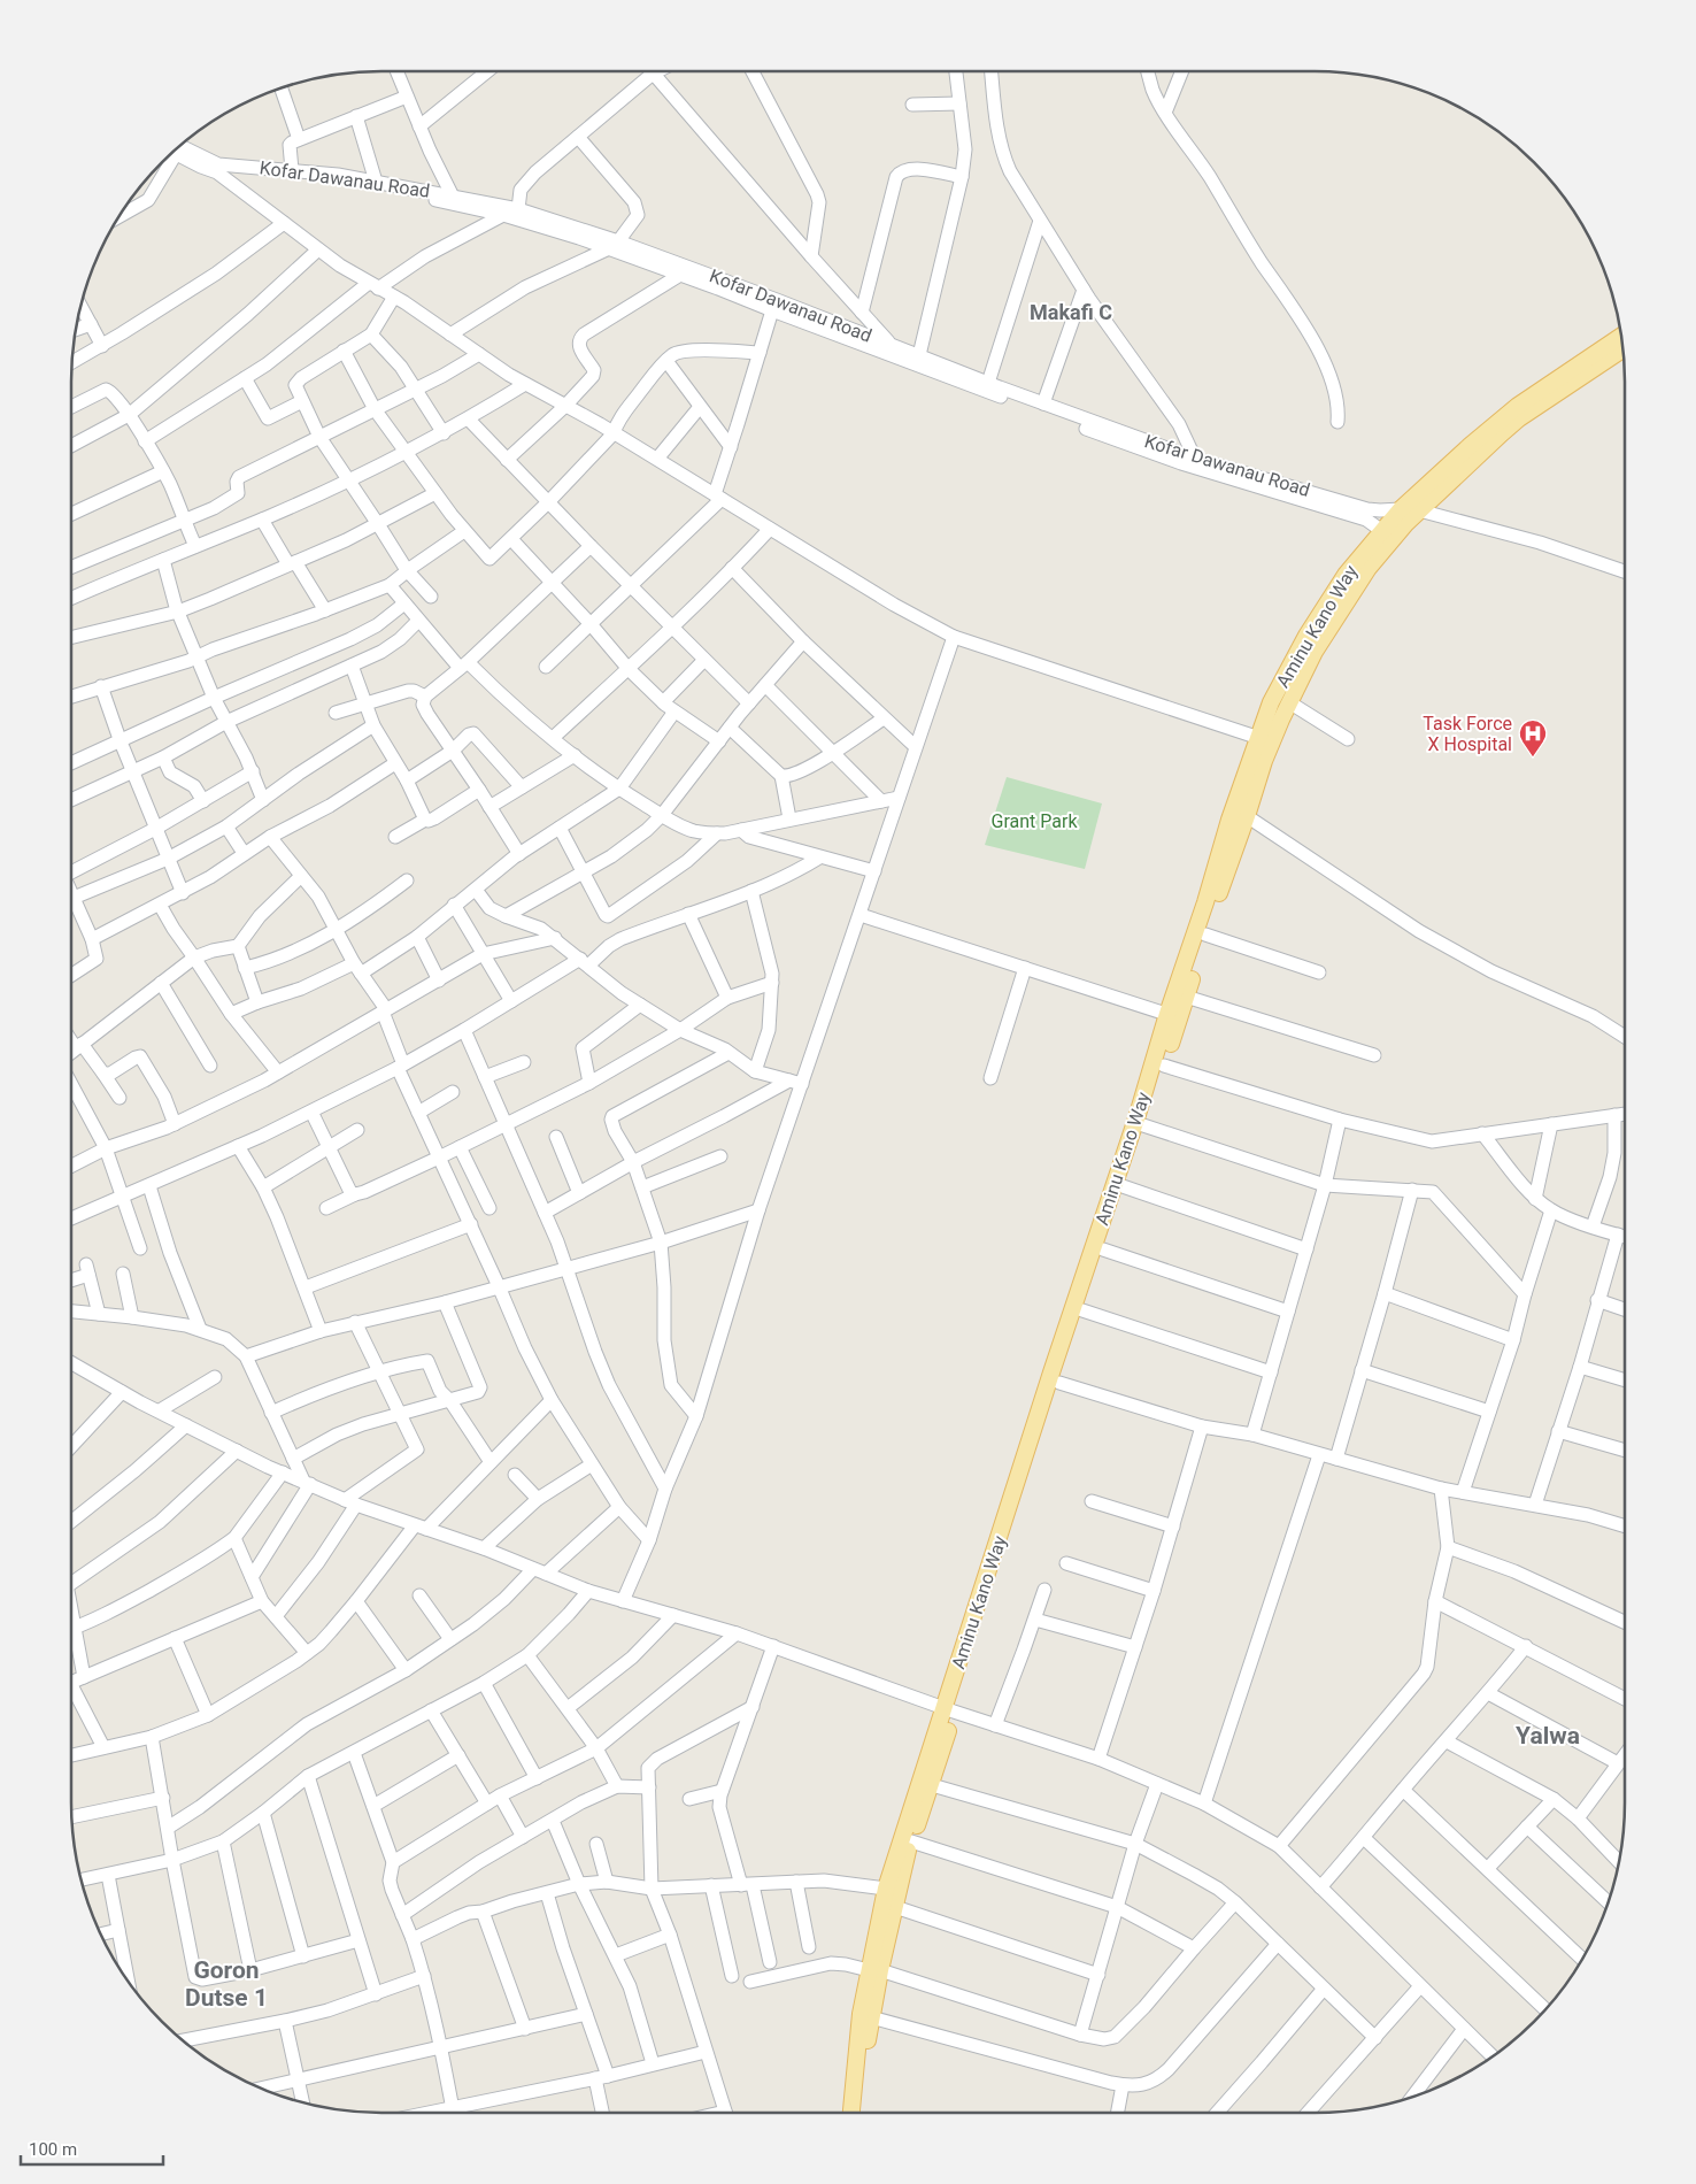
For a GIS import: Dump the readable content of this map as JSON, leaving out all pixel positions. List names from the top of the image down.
{
  "streets": {
    "main road": ["Aminu Kano Way"],
    "street": ["Kofar Dawanau Road"]
  },
  "crossings": [
    ["Kofar Dawanau Road", "Aminu Kano Way"]
  ],
  "districts": ["Makafi C", "Yalwa", "Goron Dutse 1"],
  "parks": ["Grant Park"],
  "places": {
    "hospital": ["Task Force X Hospital"]
  },
  "scale_bar": "100 m"
}
